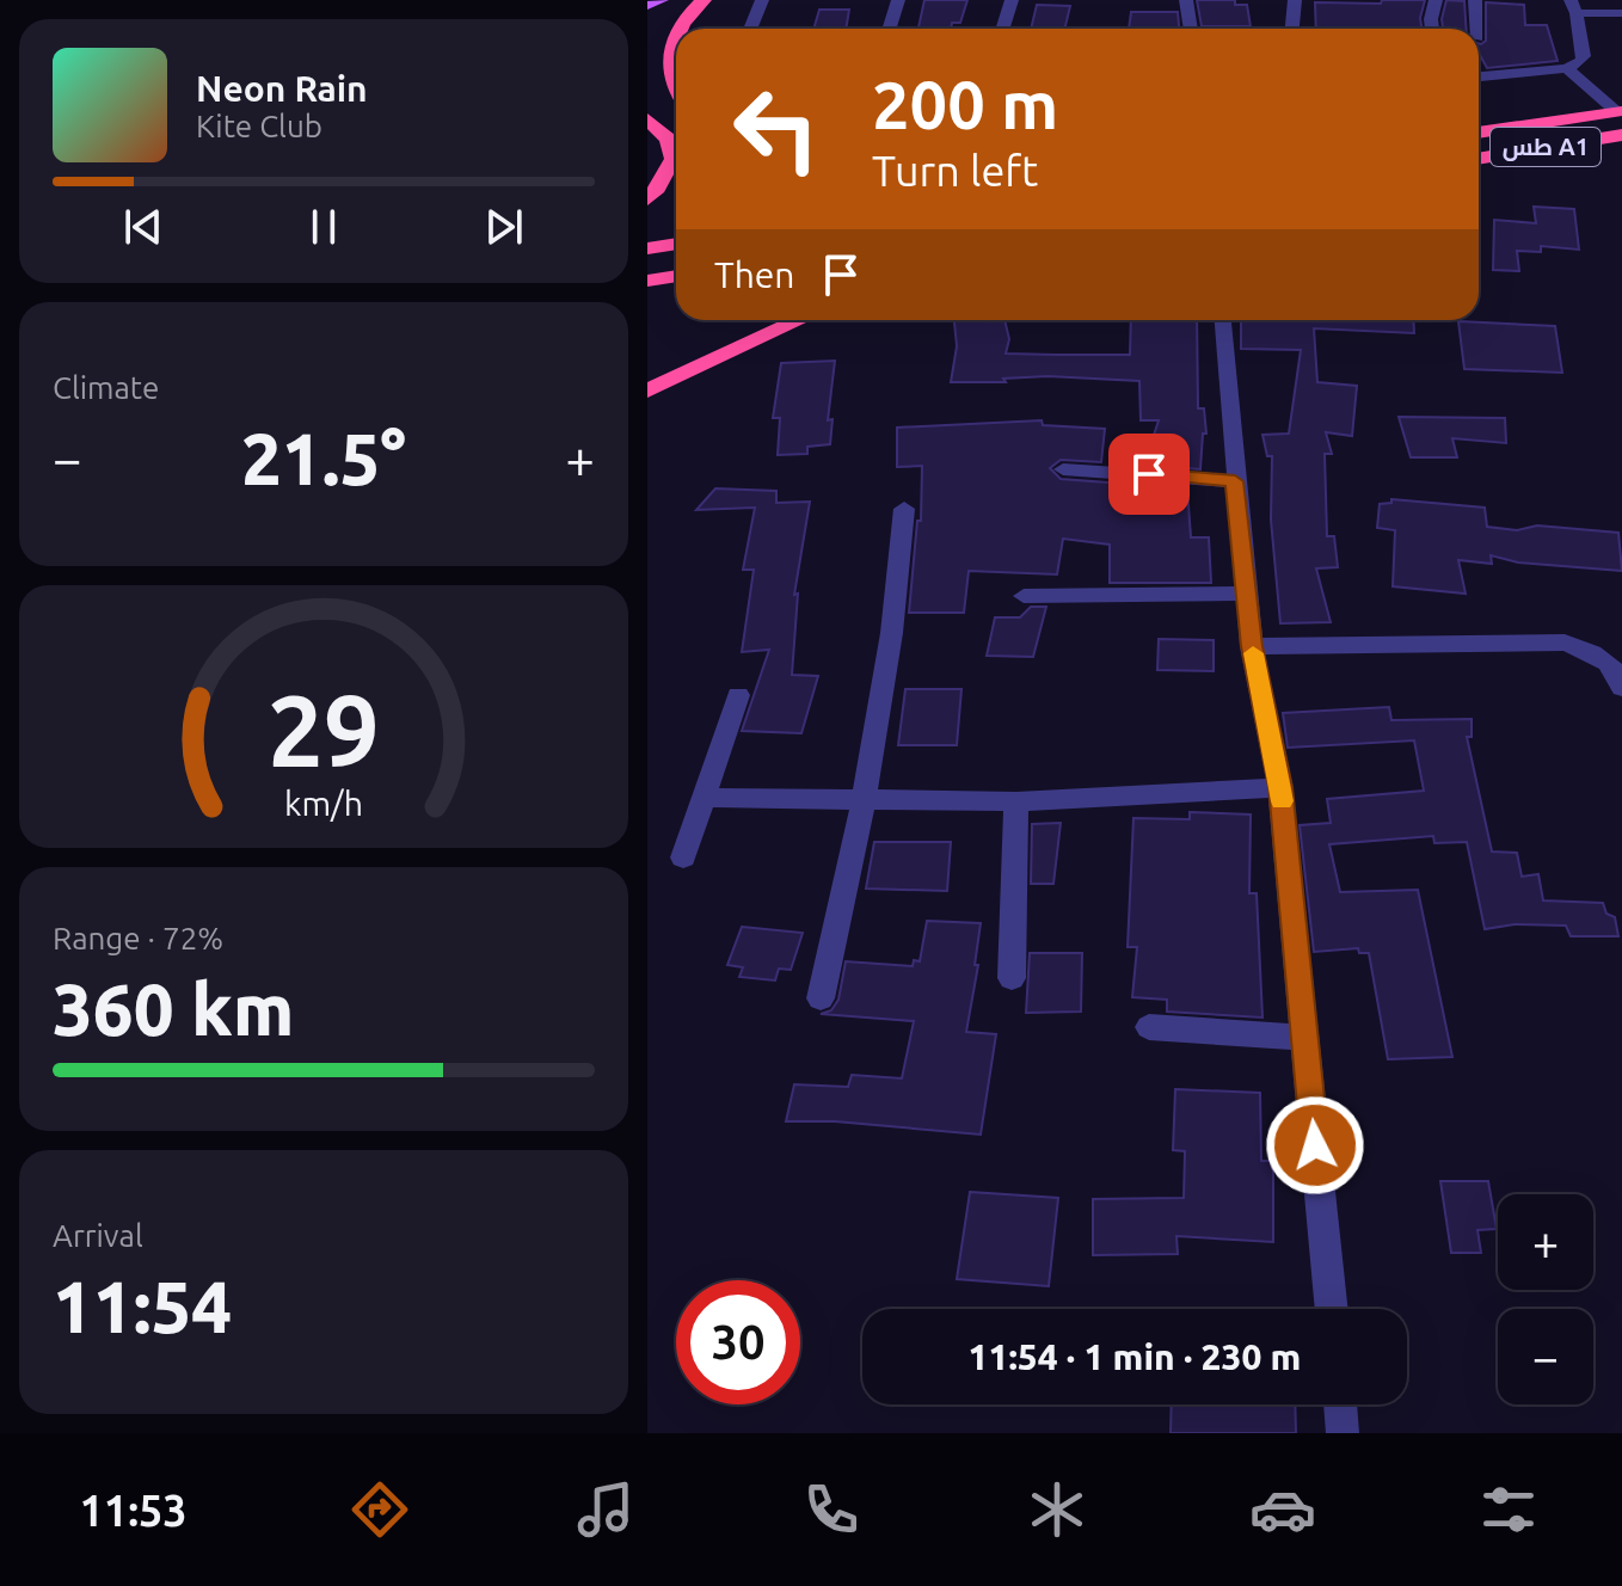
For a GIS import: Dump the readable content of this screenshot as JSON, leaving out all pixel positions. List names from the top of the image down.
{
  "streets": {
    "highway": ["طس A1"]
  },
  "page": {
    "turn": ["200 m", "Turn left"],
    "song": ["Neon Rain", "Kite Club"],
    "then": "Then",
    "tile": [
      "Climate",
      ["Range · 72%", "360 km"],
      ["Arrival", "11:54"]
    ],
    "heat": ["−", "21.5°", "+"],
    "map_buttons": ["+", "−"],
    "limit": "30",
    "trip": "11:54 · 1 min · 230 m",
    "tabs": "11:53",
    "gauge": ["29", "km/h"]
  }
}
